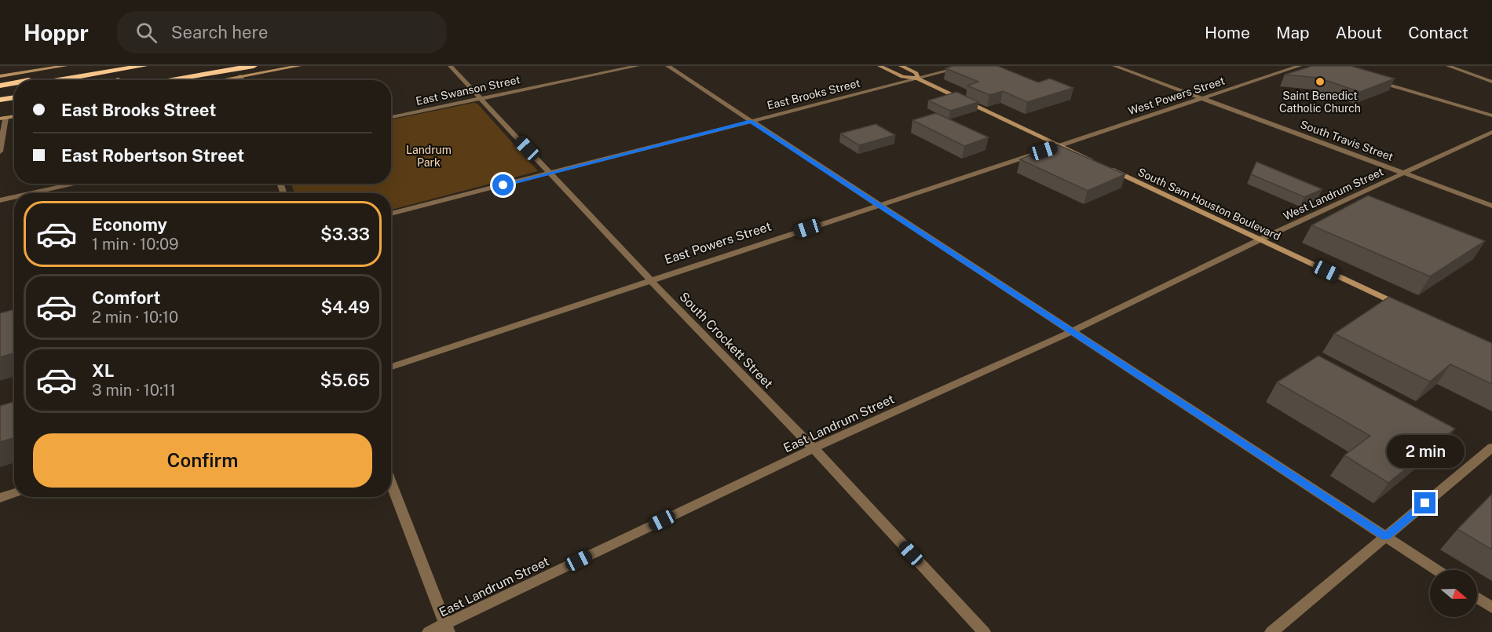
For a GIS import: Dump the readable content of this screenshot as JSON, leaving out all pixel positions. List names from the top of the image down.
{
  "streets": {
    "main road": ["South Sam Houston Boulevard"],
    "street": [
      "East Swanson Street",
      "East Brooks Street",
      "West Powers Street",
      "South Travis Street",
      "West Landrum Street",
      "East Powers Street",
      "South Crockett Street",
      "East Landrum Street"
    ]
  },
  "crossings": [
    ["East Swanson Street", "South Crockett Street"],
    ["East Brooks Street", "South Sam Houston Boulevard"],
    ["East Brooks Street", "South Crockett Street"],
    ["West Powers Street", "South Travis Street"],
    ["West Powers Street", "South Sam Houston Boulevard"],
    ["West Powers Street", "East Powers Street"],
    ["South Travis Street", "West Landrum Street"],
    ["West Landrum Street", "South Sam Houston Boulevard"],
    ["West Landrum Street", "East Landrum Street"],
    ["South Sam Houston Boulevard", "East Powers Street"],
    ["South Sam Houston Boulevard", "East Landrum Street"],
    ["East Powers Street", "South Crockett Street"],
    ["South Crockett Street", "East Landrum Street"]
  ],
  "parks": ["Landrum Park"],
  "places": ["Saint Benedict Catholic Church"],
  "north": "right",
  "page": {
    "header": "Hoppr",
    "search": "Search here",
    "nav": [
      "Home",
      "Map",
      "About",
      "Contact"
    ],
    "banner": ["East Brooks Street", "East Robertson Street"],
    "list": [
      {
        "name": "Economy",
        "note": "1 min · 10:09",
        "value": "$3.33"
      },
      {
        "name": "Comfort",
        "note": "2 min · 10:10",
        "value": "$4.49"
      },
      {
        "name": "XL",
        "note": "3 min · 10:11",
        "value": "$5.65"
      }
    ],
    "buttons": "Confirm",
    "bubble": "2 min"
  }
}
